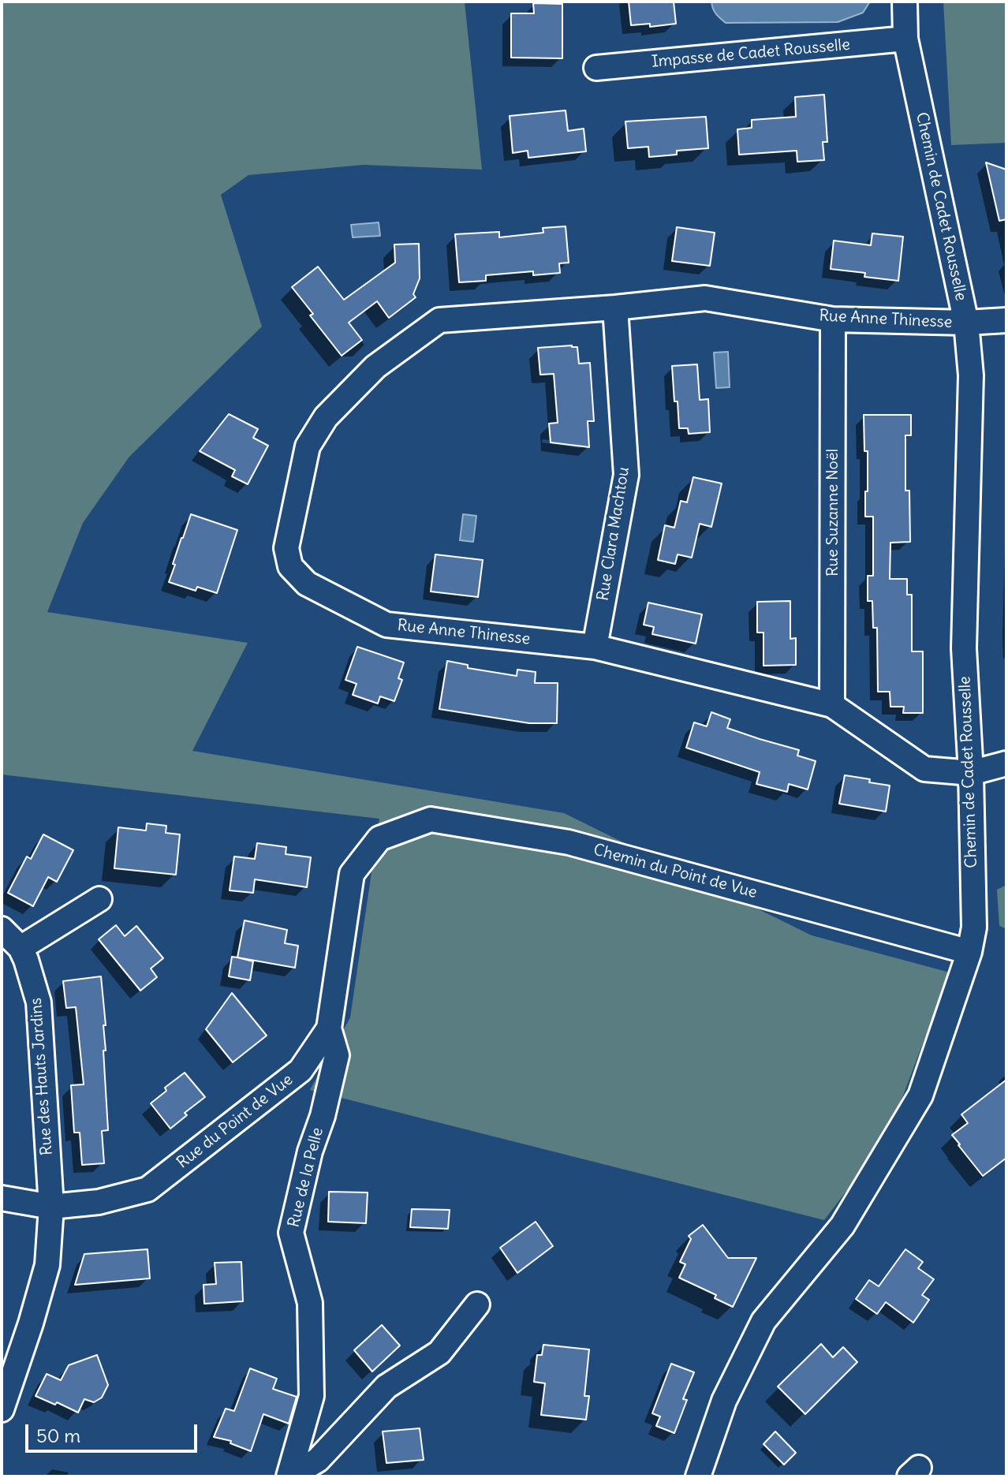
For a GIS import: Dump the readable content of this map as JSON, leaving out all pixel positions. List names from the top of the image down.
{
  "streets": {
    "street": [
      "Impasse de Cadet Rousselle",
      "Chemin de Cadet Rousselle",
      "Rue Anne Thinesse",
      "Rue Suzanne Noël",
      "Rue Clara Machtou",
      "Chemin du Point de Vue",
      "Rue des Hauts Jardins",
      "Rue du Point de Vue",
      "Rue de la Pelle"
    ]
  },
  "crossings": [
    ["Impasse de Cadet Rousselle", "Chemin de Cadet Rousselle"],
    ["Chemin de Cadet Rousselle", "Rue Anne Thinesse"],
    ["Chemin de Cadet Rousselle", "Chemin du Point de Vue"],
    ["Rue Anne Thinesse", "Rue Suzanne Noël"],
    ["Rue Anne Thinesse", "Rue Clara Machtou"],
    ["Chemin du Point de Vue", "Rue du Point de Vue"],
    ["Rue des Hauts Jardins", "Rue du Point de Vue"],
    ["Rue du Point de Vue", "Rue de la Pelle"]
  ],
  "scale_bar": "50 m"
}
